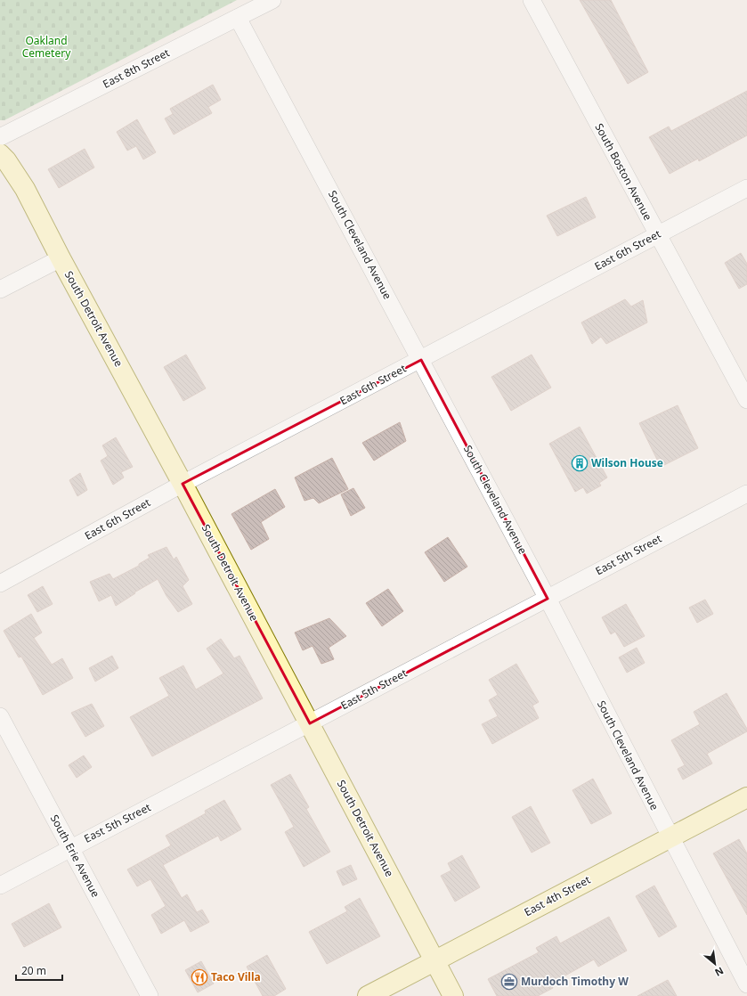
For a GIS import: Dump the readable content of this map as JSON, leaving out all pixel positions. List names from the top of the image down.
{
  "streets": {
    "street": [
      "East 8th Street",
      "South Boston Avenue",
      "South Cleveland Avenue",
      "East 6th Street",
      "South Detroit Avenue",
      "East 5th Street",
      "South Erie Avenue",
      "East 4th Street"
    ]
  },
  "crossings": [
    ["East 8th Street", "South Cleveland Avenue"],
    ["South Boston Avenue", "East 6th Street"],
    ["South Cleveland Avenue", "East 6th Street"],
    ["South Cleveland Avenue", "East 5th Street"],
    ["South Cleveland Avenue", "East 4th Street"],
    ["East 6th Street", "South Detroit Avenue"],
    ["South Detroit Avenue", "East 5th Street"],
    ["South Detroit Avenue", "East 4th Street"],
    ["East 5th Street", "South Erie Avenue"]
  ],
  "parks": ["Oakland Cemetery"],
  "places": {
    "building": ["Wilson House"],
    "restaurant": ["Taco Villa"],
    "office": ["Murdoch Timothy W"]
  },
  "scale_bar": "20 m",
  "north": "bottom right"
}
